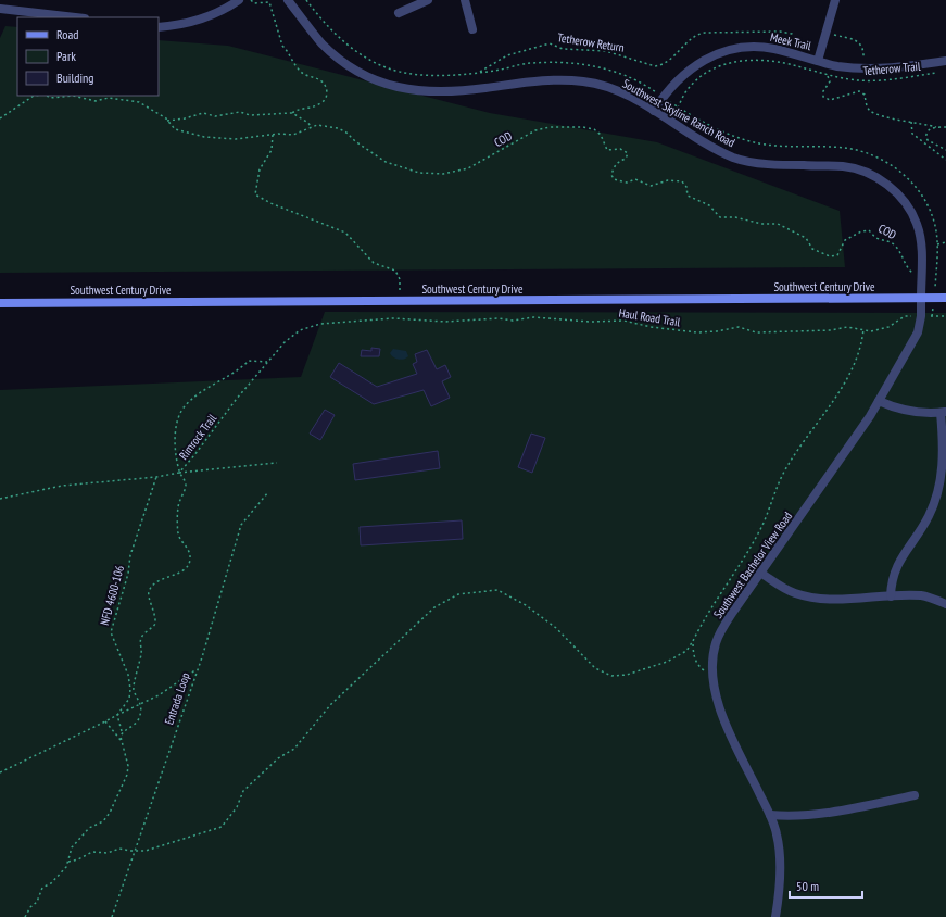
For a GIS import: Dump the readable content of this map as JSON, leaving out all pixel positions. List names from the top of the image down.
{
  "streets": {
    "main road": ["Southwest Century Drive"],
    "street": ["Meek Trail", "Southwest Skyline Ranch Road", "Southwest Bachelor View Road"],
    "path": [
      "Tetherow Return",
      "Tetherow Trail",
      "COD",
      "Haul Road Trail",
      "Rimrock Trail",
      "NFD 4600-106",
      "Entrada Loop"
    ]
  },
  "crossings": [
    ["Meek Trail", "Tetherow Return"],
    ["Meek Trail", "Southwest Skyline Ranch Road"],
    ["Southwest Skyline Ranch Road", "COD"],
    ["Southwest Skyline Ranch Road", "Southwest Century Drive"],
    ["Southwest Skyline Ranch Road", "Southwest Bachelor View Road"],
    ["Southwest Century Drive", "Southwest Bachelor View Road"],
    ["Haul Road Trail", "Rimrock Trail"],
    ["Haul Road Trail", "Southwest Bachelor View Road"],
    ["Rimrock Trail", "NFD 4600-106"]
  ],
  "legend": ["Road", "Park", "Building"],
  "scale_bar": "50 m"
}
